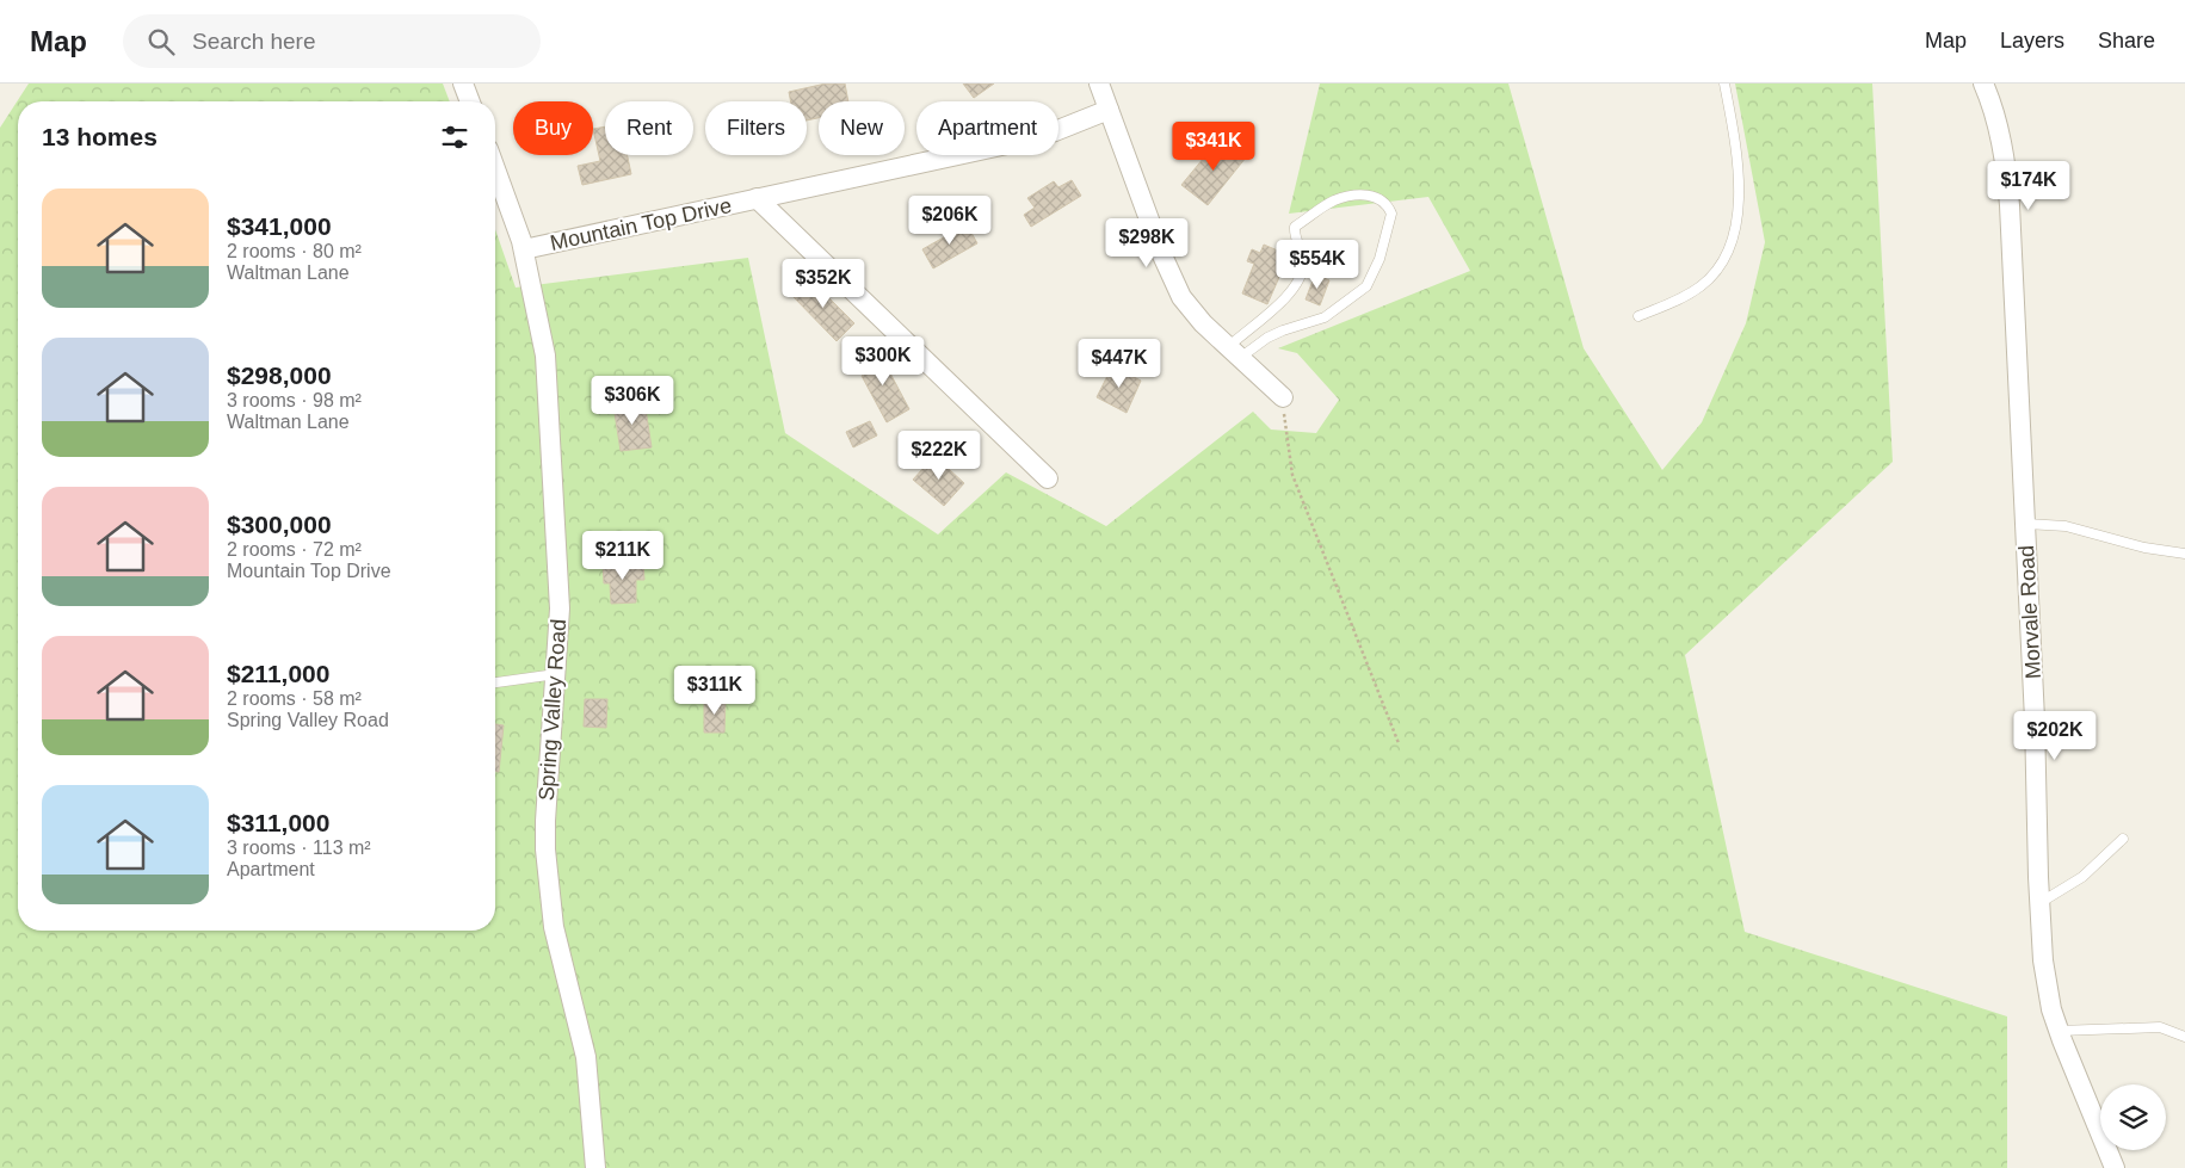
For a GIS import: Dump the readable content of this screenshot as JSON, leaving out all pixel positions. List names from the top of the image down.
{
  "streets": {
    "street": ["Mountain Top Drive", "Morvale Road", "Spring Valley Road"]
  },
  "crossings": [
    ["Mountain Top Drive", "Spring Valley Road"]
  ],
  "page": {
    "header": "Map",
    "search": "Search here",
    "nav": ["Map", "Layers", "Share"],
    "chip": [
      "Buy",
      "Rent",
      "Filters",
      "New",
      "Apartment"
    ],
    "heading": "13 homes",
    "price": [
      "$341K",
      "$174K",
      "$206K",
      "$298K",
      "$554K",
      "$352K",
      "$300K",
      "$447K",
      "$306K",
      "$222K",
      "$211K",
      "$311K",
      "$202K"
    ],
    "list": [
      {
        "name": "$341,000",
        "note": "2 rooms · 80 m² · Waltman Lane"
      },
      {
        "name": "$298,000",
        "note": "3 rooms · 98 m² · Waltman Lane"
      },
      {
        "name": "$300,000",
        "note": "2 rooms · 72 m² · Mountain Top Drive"
      },
      {
        "name": "$211,000",
        "note": "2 rooms · 58 m² · Spring Valley Road"
      },
      {
        "name": "$311,000",
        "note": "3 rooms · 113 m² · Apartment"
      }
    ]
  }
}
